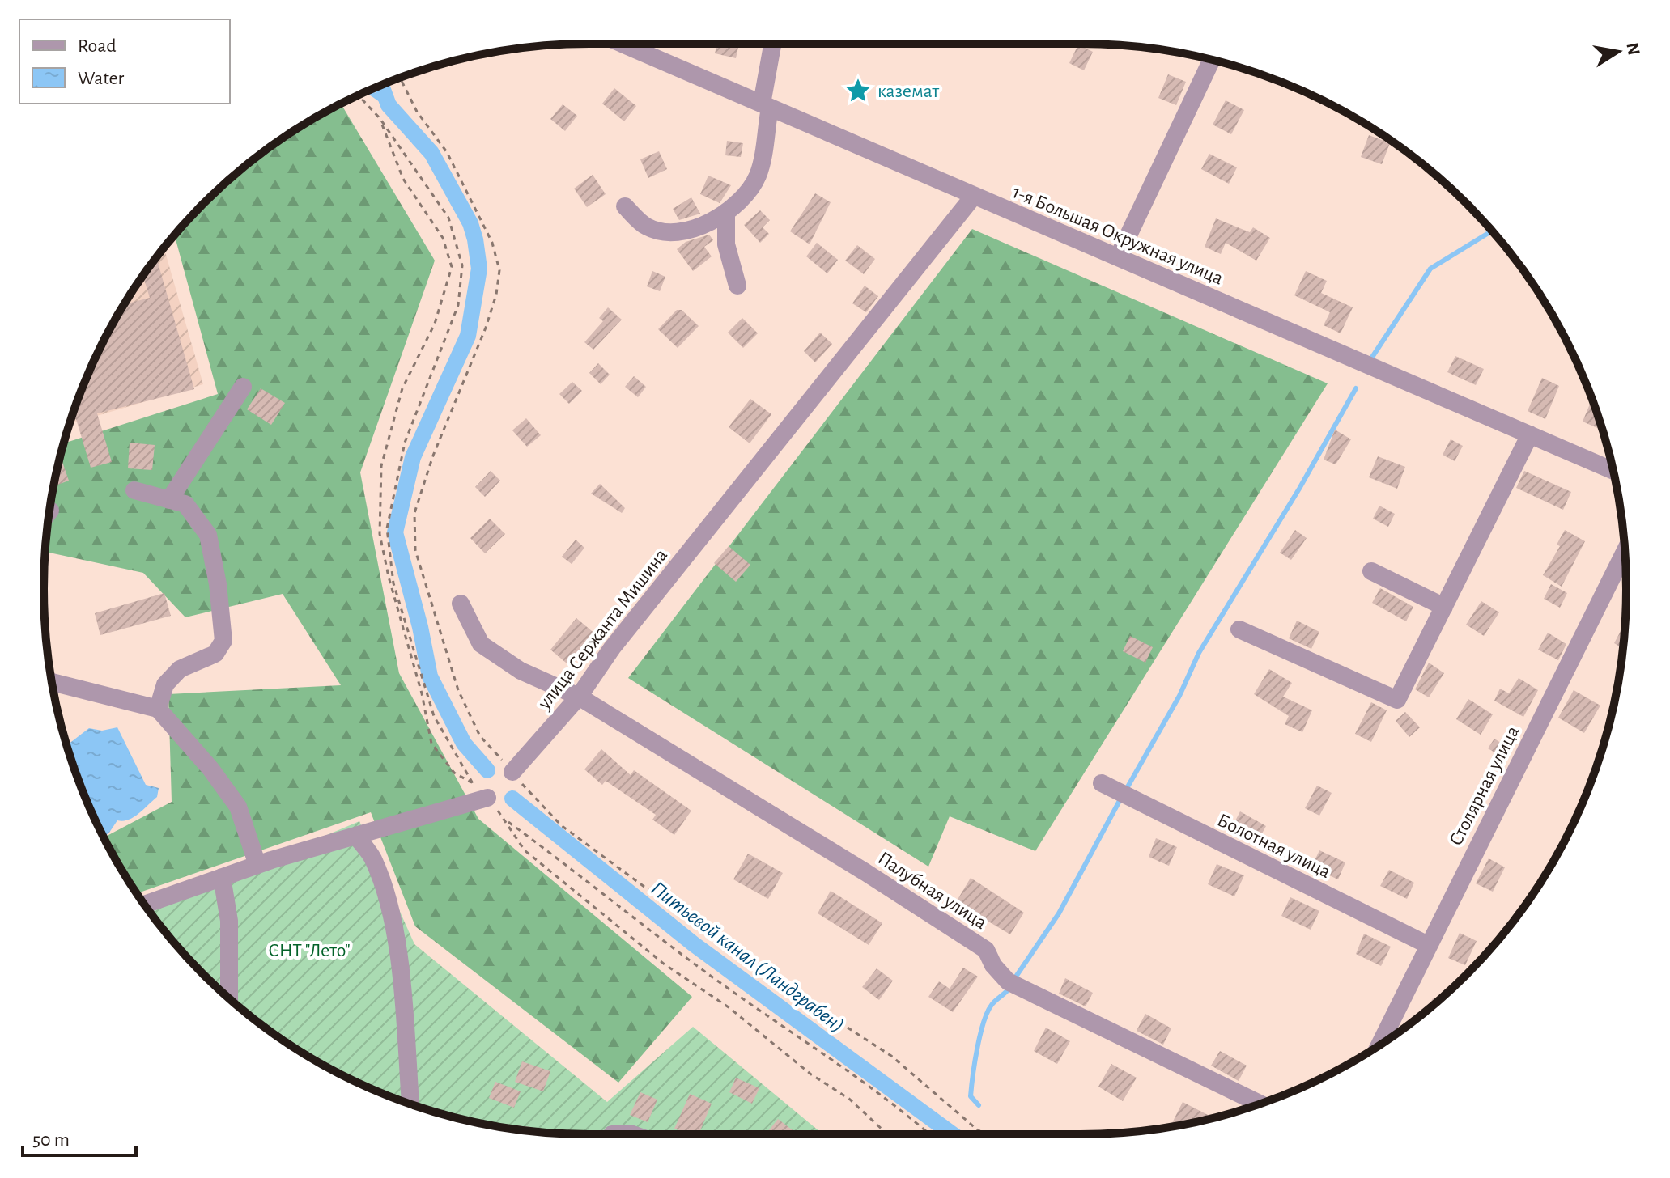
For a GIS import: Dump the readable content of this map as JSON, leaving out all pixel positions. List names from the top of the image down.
{
  "streets": {
    "street": [
      "1-я Большая Окружная улица",
      "улица Сержанта Мишина",
      "Столярная улица",
      "Болотная улица",
      "Палубная улица"
    ]
  },
  "crossings": [
    ["1-я Большая Окружная улица", "улица Сержанта Мишина"],
    ["улица Сержанта Мишина", "Палубная улица"],
    ["Столярная улица", "Болотная улица"]
  ],
  "water": ["Питьевой канал (Ландграбен)"],
  "parks": ["СНТ \"Лето\""],
  "places": {
    "place": ["каземат"]
  },
  "legend": ["Road", "Water"],
  "scale_bar": "50 m",
  "north": "right"
}
